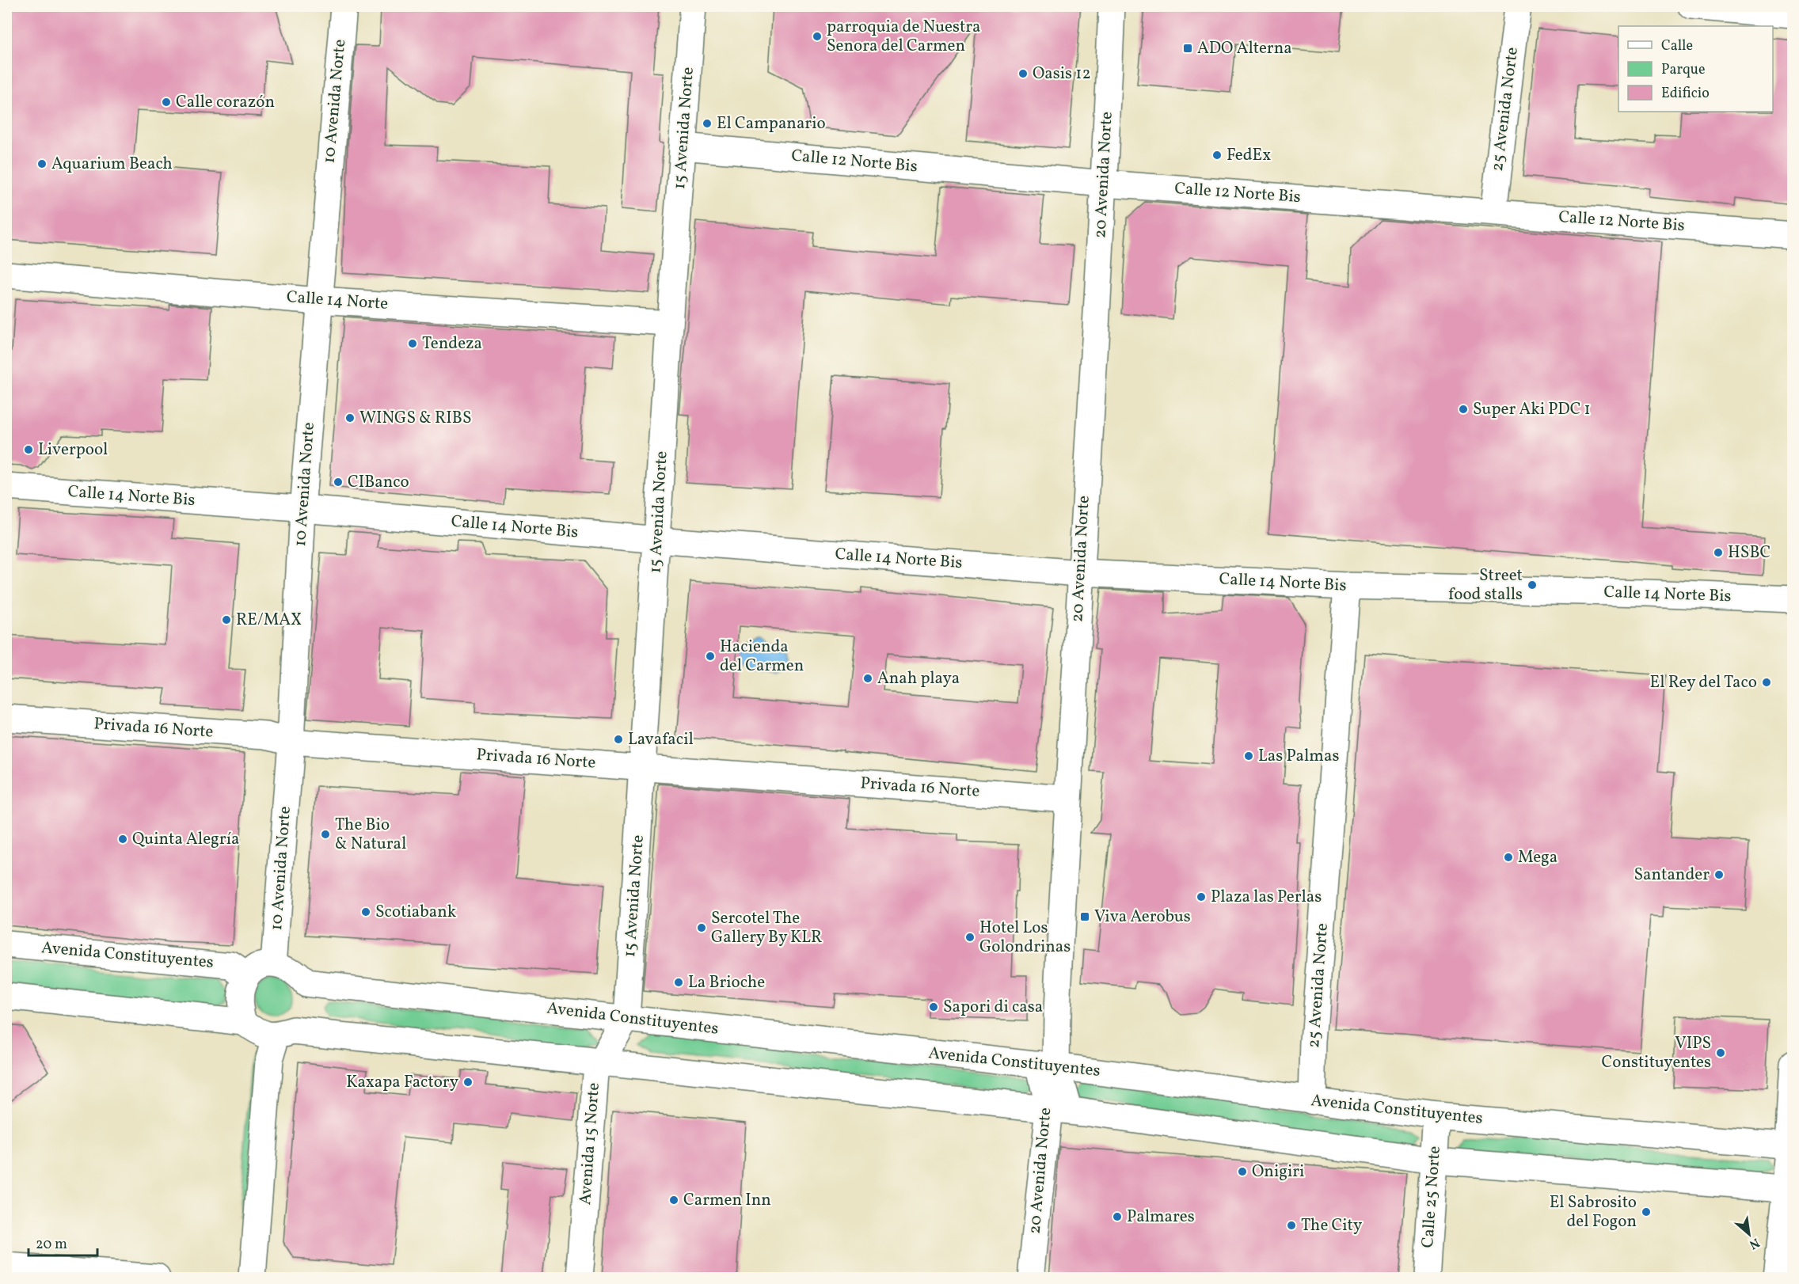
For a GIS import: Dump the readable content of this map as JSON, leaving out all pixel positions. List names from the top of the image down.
{
  "streets": {
    "street": [
      "10 Avenida Norte",
      "25 Avenida Norte",
      "15 Avenida Norte",
      "Calle 12 Norte Bis",
      "20 Avenida Norte",
      "Calle 14 Norte",
      "Calle 14 Norte Bis",
      "Privada 16 Norte",
      "Avenida Constituyentes",
      "Avenida 15 Norte",
      "Calle 25 Norte"
    ]
  },
  "crossings": [
    ["10 Avenida Norte", "Calle 14 Norte"],
    ["10 Avenida Norte", "Calle 14 Norte Bis"],
    ["10 Avenida Norte", "Privada 16 Norte"],
    ["10 Avenida Norte", "Avenida Constituyentes"],
    ["25 Avenida Norte", "Calle 12 Norte Bis"],
    ["25 Avenida Norte", "Calle 14 Norte Bis"],
    ["25 Avenida Norte", "Avenida Constituyentes"],
    ["15 Avenida Norte", "Calle 12 Norte Bis"],
    ["15 Avenida Norte", "Calle 14 Norte"],
    ["15 Avenida Norte", "Calle 14 Norte Bis"],
    ["15 Avenida Norte", "Privada 16 Norte"],
    ["15 Avenida Norte", "Avenida Constituyentes"],
    ["15 Avenida Norte", "Avenida 15 Norte"],
    ["Calle 12 Norte Bis", "20 Avenida Norte"],
    ["20 Avenida Norte", "Calle 14 Norte Bis"],
    ["20 Avenida Norte", "Privada 16 Norte"],
    ["20 Avenida Norte", "Avenida Constituyentes"],
    ["Avenida Constituyentes", "Avenida 15 Norte"],
    ["Avenida Constituyentes", "Calle 25 Norte"]
  ],
  "places": {
    "other": [
      "parroquia de Nuestra Senora del Carmen",
      "Oasis 12",
      "Calle corazón",
      "El Campanario",
      "FedEx",
      "Aquarium Beach",
      "Tendeza",
      "Super Aki PDC 1",
      "WINGS & RIBS",
      "Liverpool",
      "CIBanco",
      "HSBC",
      "Street food stalls",
      "RE/MAX",
      "Hacienda del Carmen",
      "Anah playa",
      "El Rey del Taco",
      "Lavafacil",
      "Las Palmas",
      "The Bio & Natural",
      "Quinta Alegría",
      "Mega",
      "Santander",
      "Plaza las Perlas",
      "Scotiabank",
      "Sercotel The Gallery By KLR",
      "Hotel Los Golondrinas",
      "La Brioche",
      "Sapori di casa",
      "VIPS Constituyentes",
      "Kaxapa Factory",
      "Onigiri",
      "Carmen Inn",
      "El Sabrosito del Fogon",
      "Palmares",
      "The City"
    ],
    "transit": ["ADO Alterna", "Viva Aerobus"]
  },
  "legend": ["Calle", "Parque", "Edificio"],
  "scale_bar": "20 m",
  "north": "bottom right"
}
